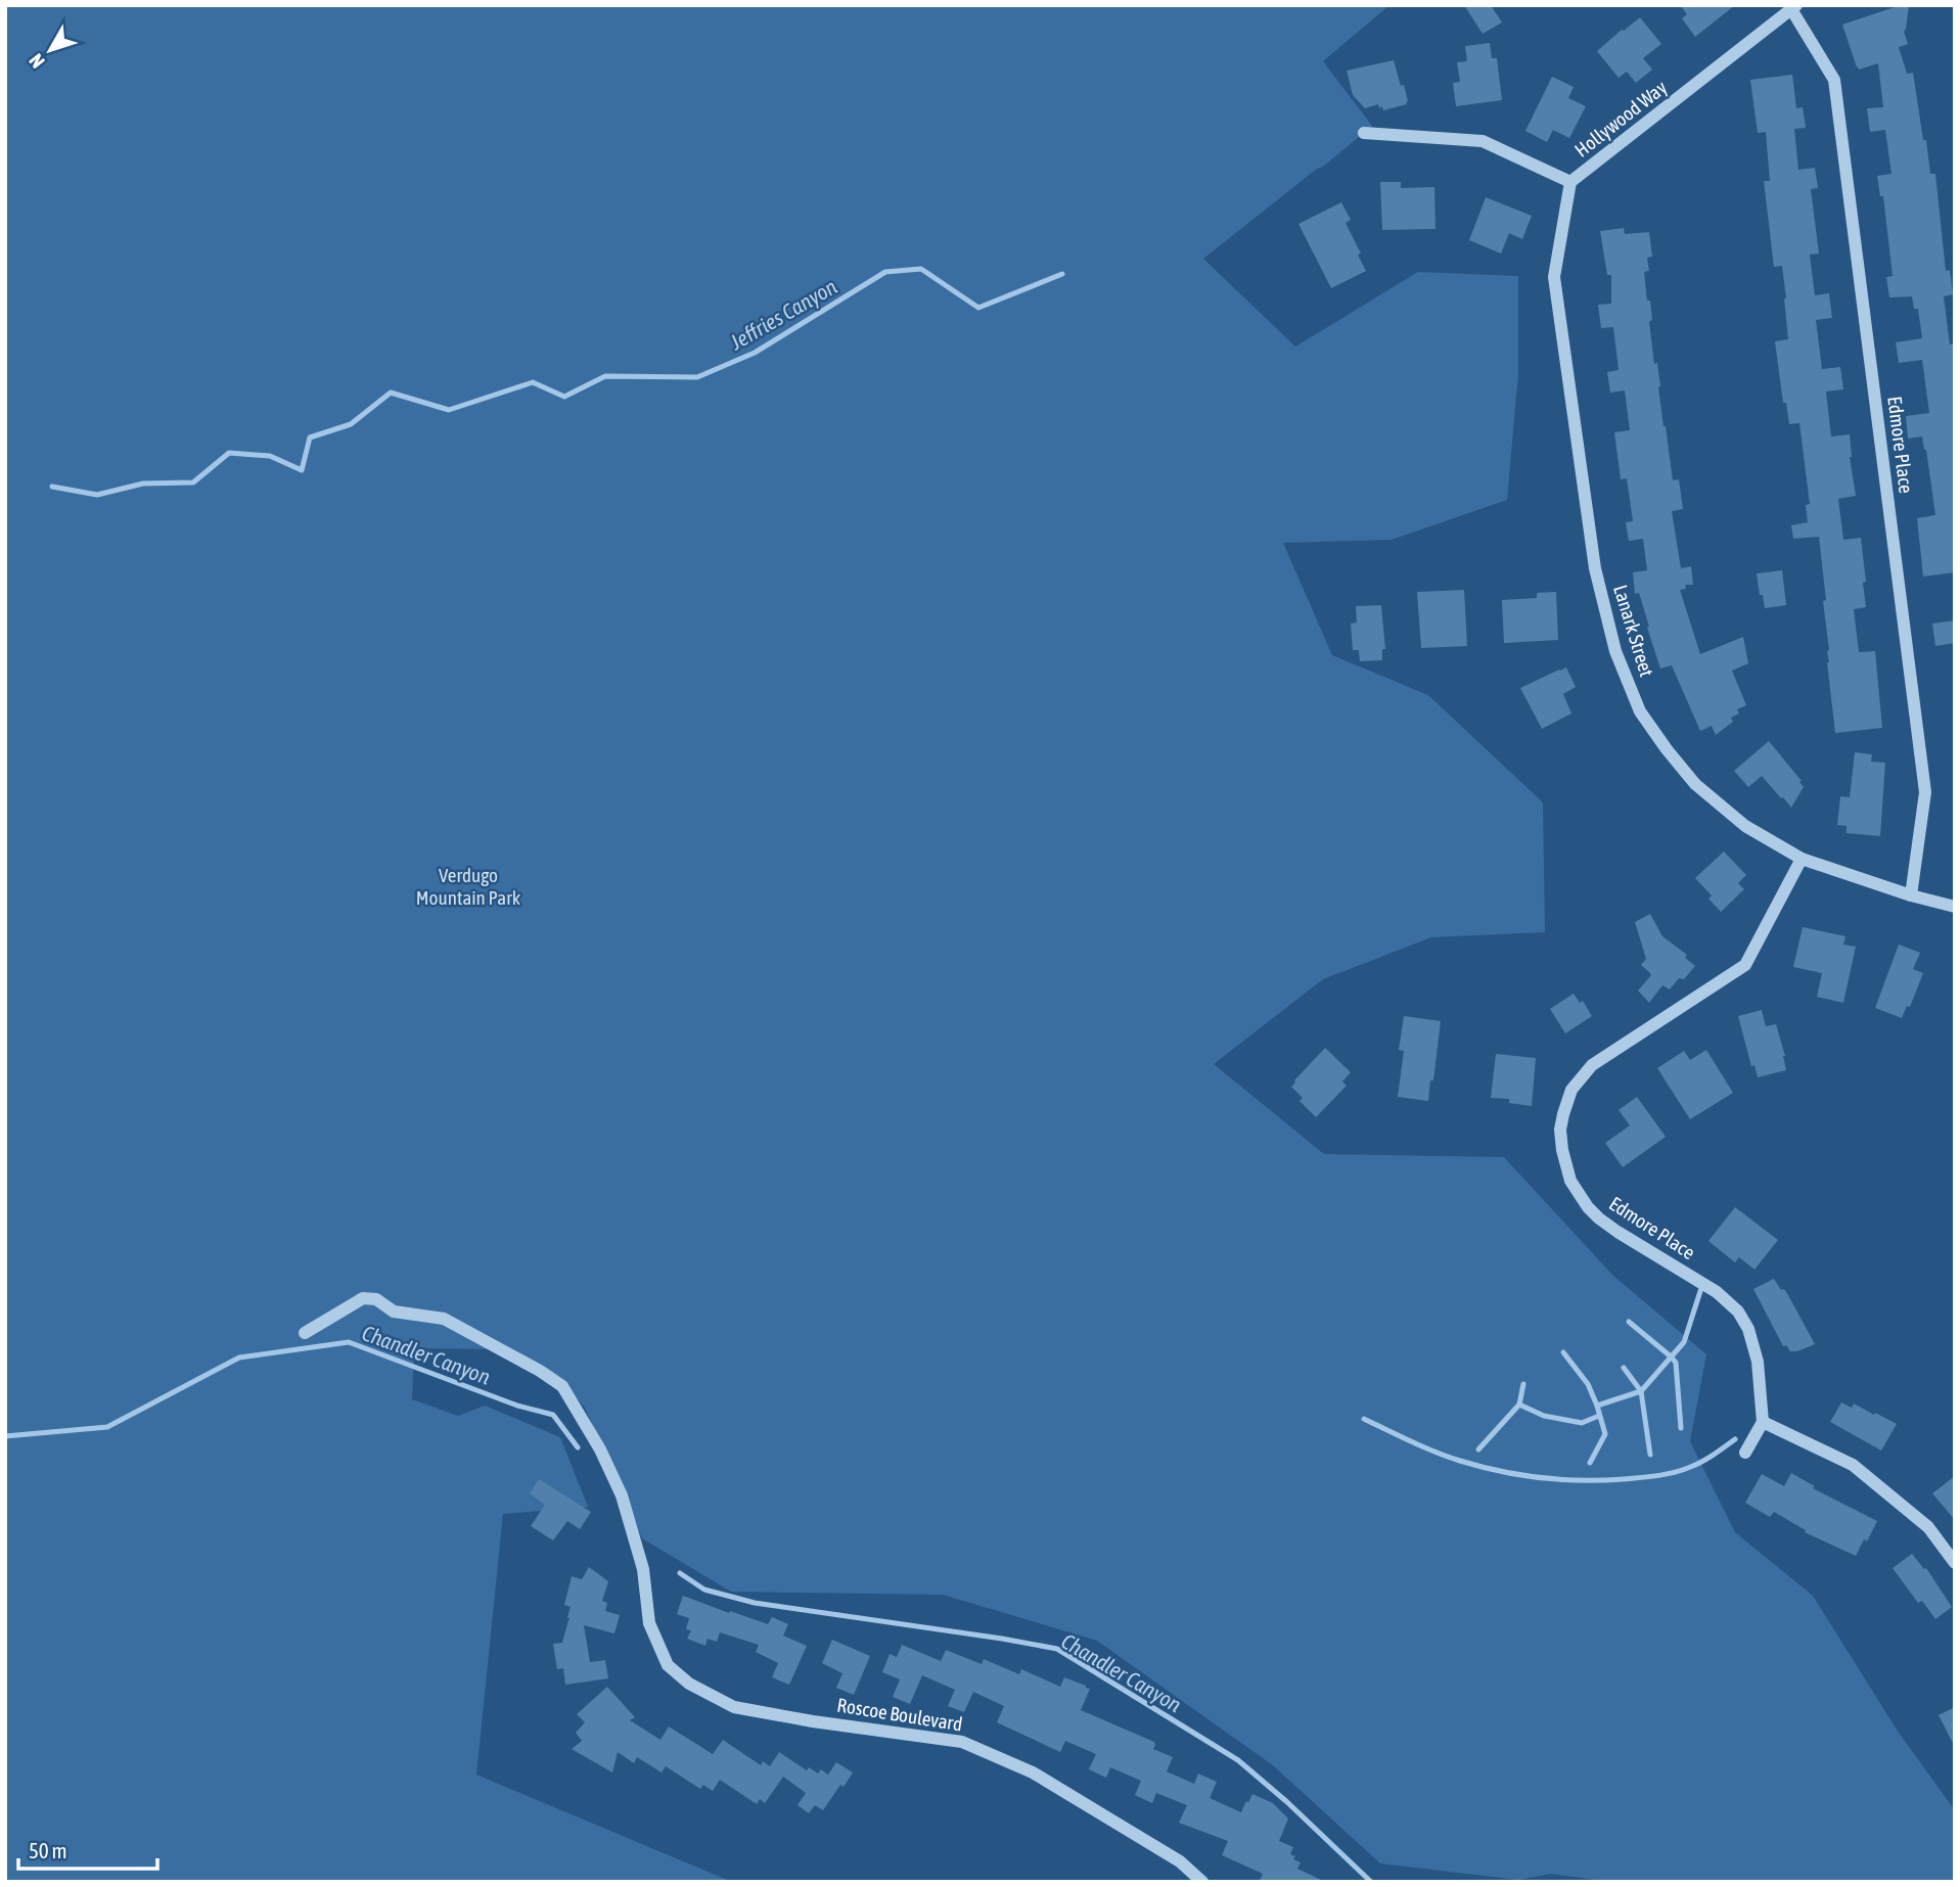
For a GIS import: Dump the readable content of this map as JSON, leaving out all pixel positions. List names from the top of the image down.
{
  "streets": {
    "street": [
      "Hollywood Way",
      "Edmore Place",
      "Lanark Street",
      "Roscoe Boulevard"
    ]
  },
  "crossings": [
    ["Hollywood Way", "Edmore Place"],
    ["Hollywood Way", "Lanark Street"],
    ["Edmore Place", "Lanark Street"]
  ],
  "water": ["Jeffries Canyon", "Chandler Canyon"],
  "parks": ["Verdugo Mountain Park"],
  "scale_bar": "50 m",
  "north": "bottom left"
}
